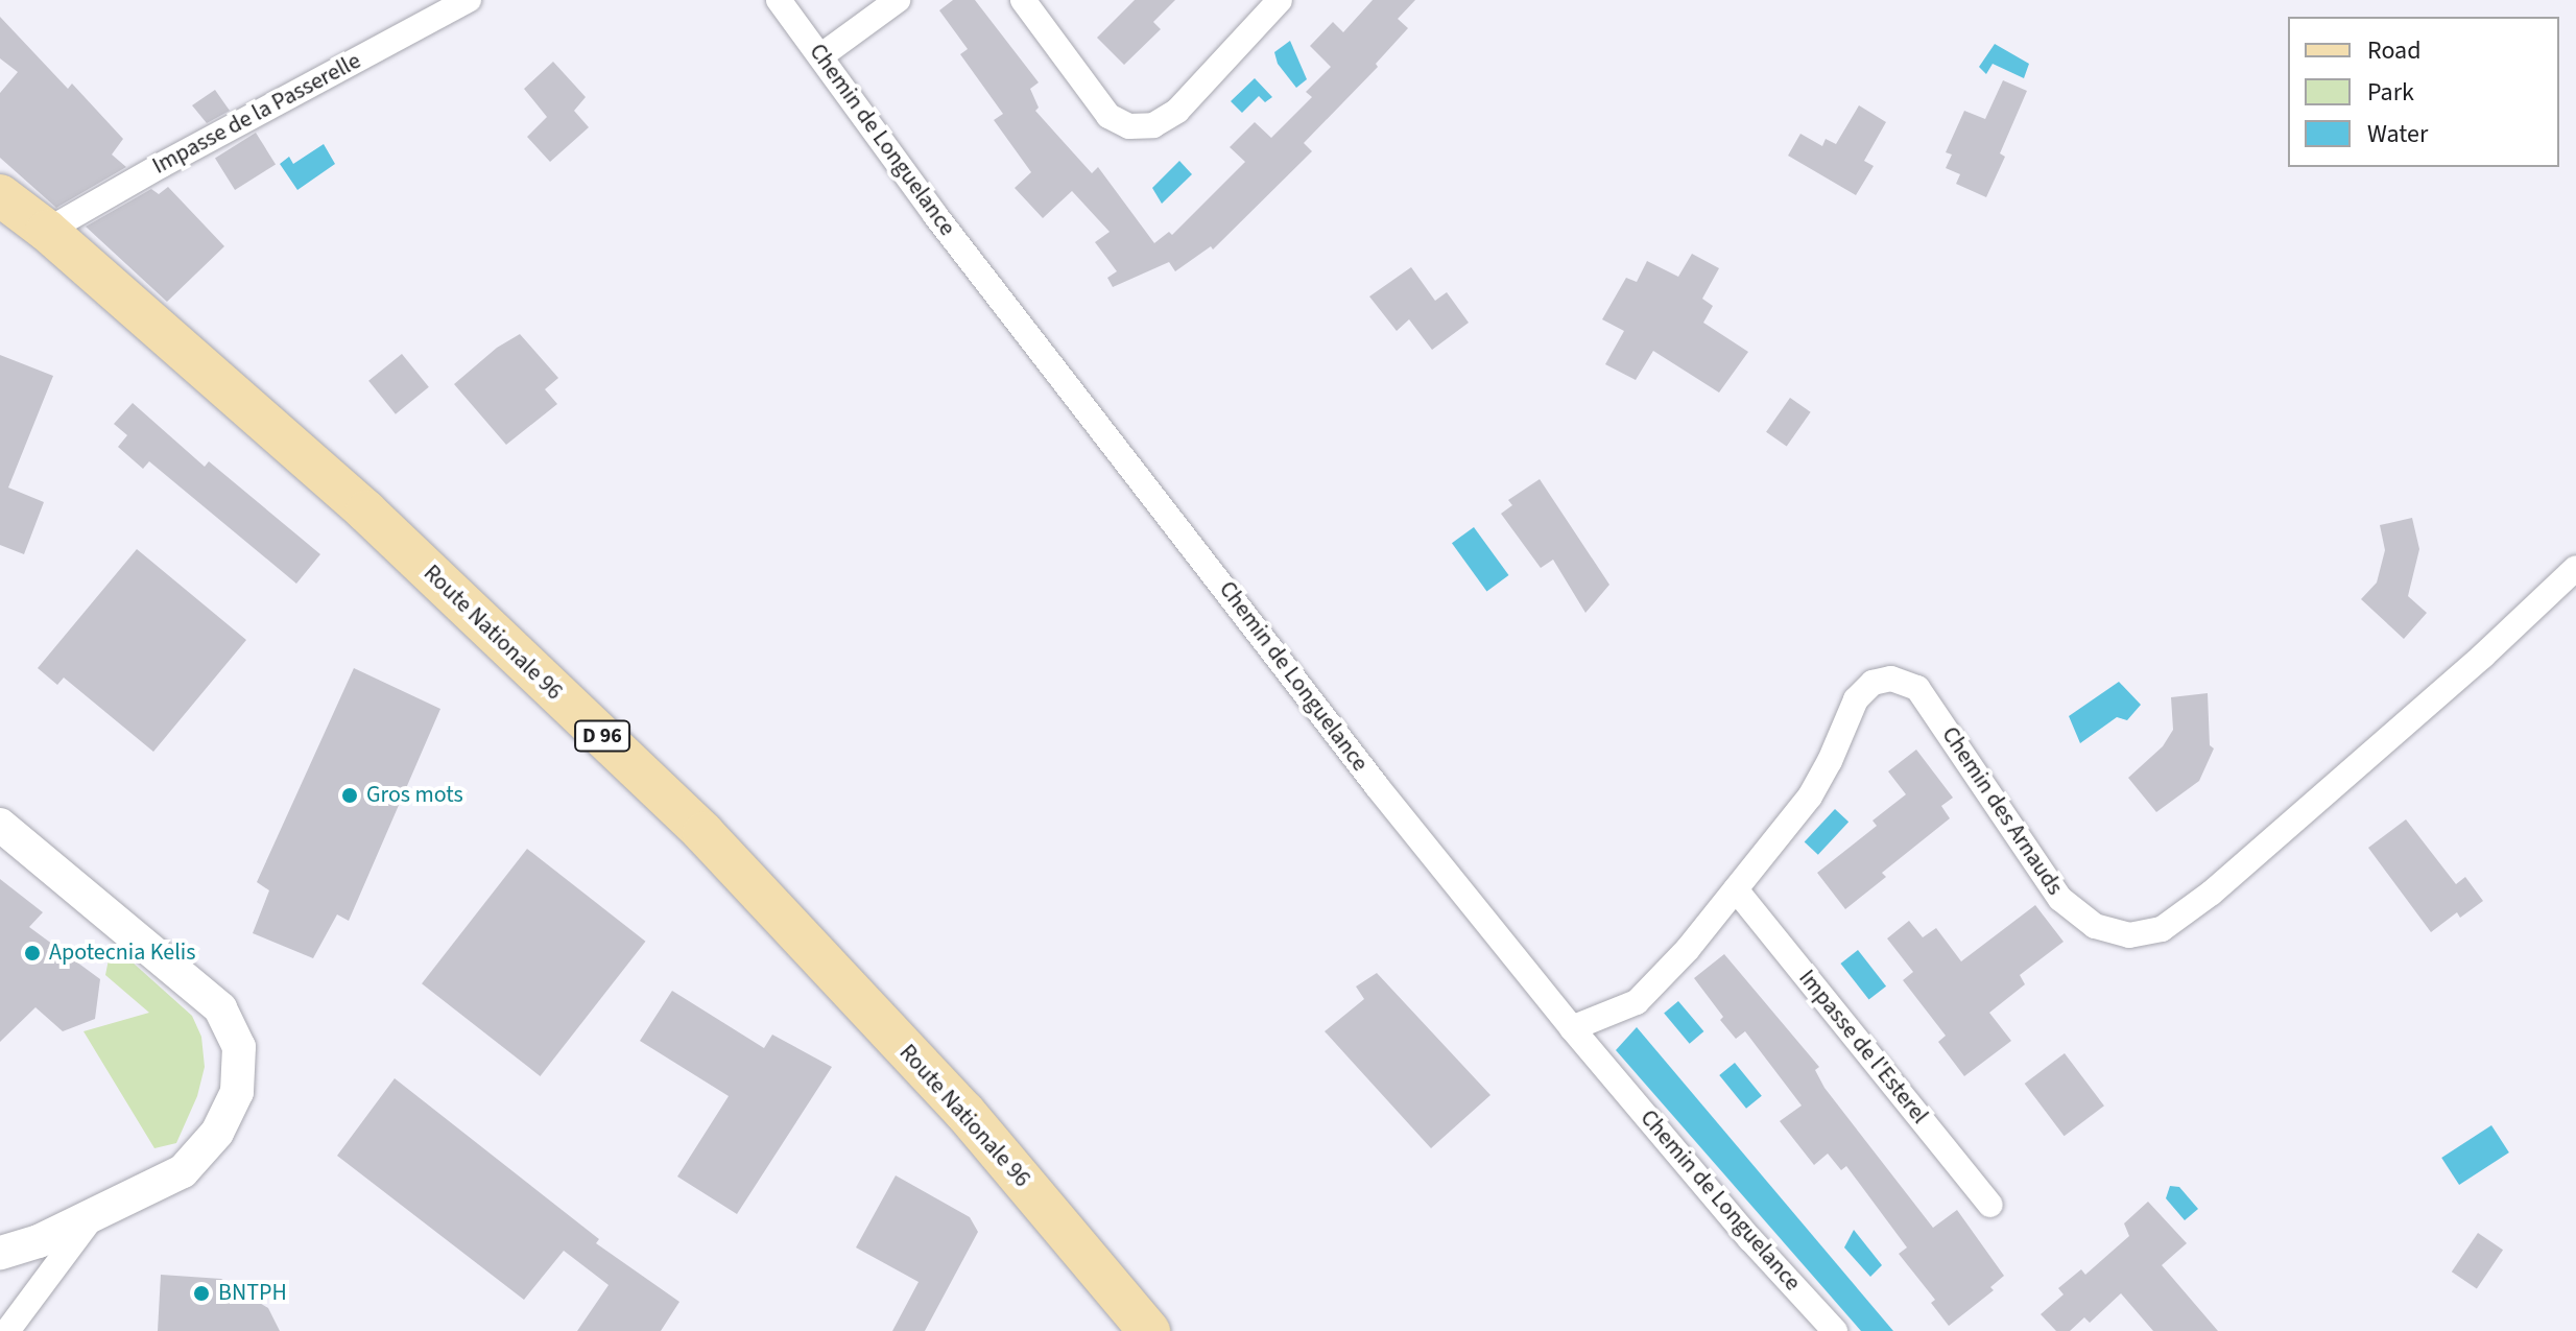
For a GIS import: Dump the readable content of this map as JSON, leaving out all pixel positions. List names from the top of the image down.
{
  "streets": {
    "main road": ["Route Nationale 96", "D 96"],
    "street": [
      "Impasse de la Passerelle",
      "Chemin de Longuelance",
      "Chemin des Arnauds",
      "Impasse de l'Esterel"
    ]
  },
  "crossings": [
    ["Impasse de la Passerelle", "Route Nationale 96"],
    ["Chemin de Longuelance", "Chemin des Arnauds"],
    ["Chemin des Arnauds", "Impasse de l'Esterel"]
  ],
  "places": ["Gros mots", "Apotecnia Kelis", "BNTPH"],
  "legend": ["Road", "Park", "Water"]
}
